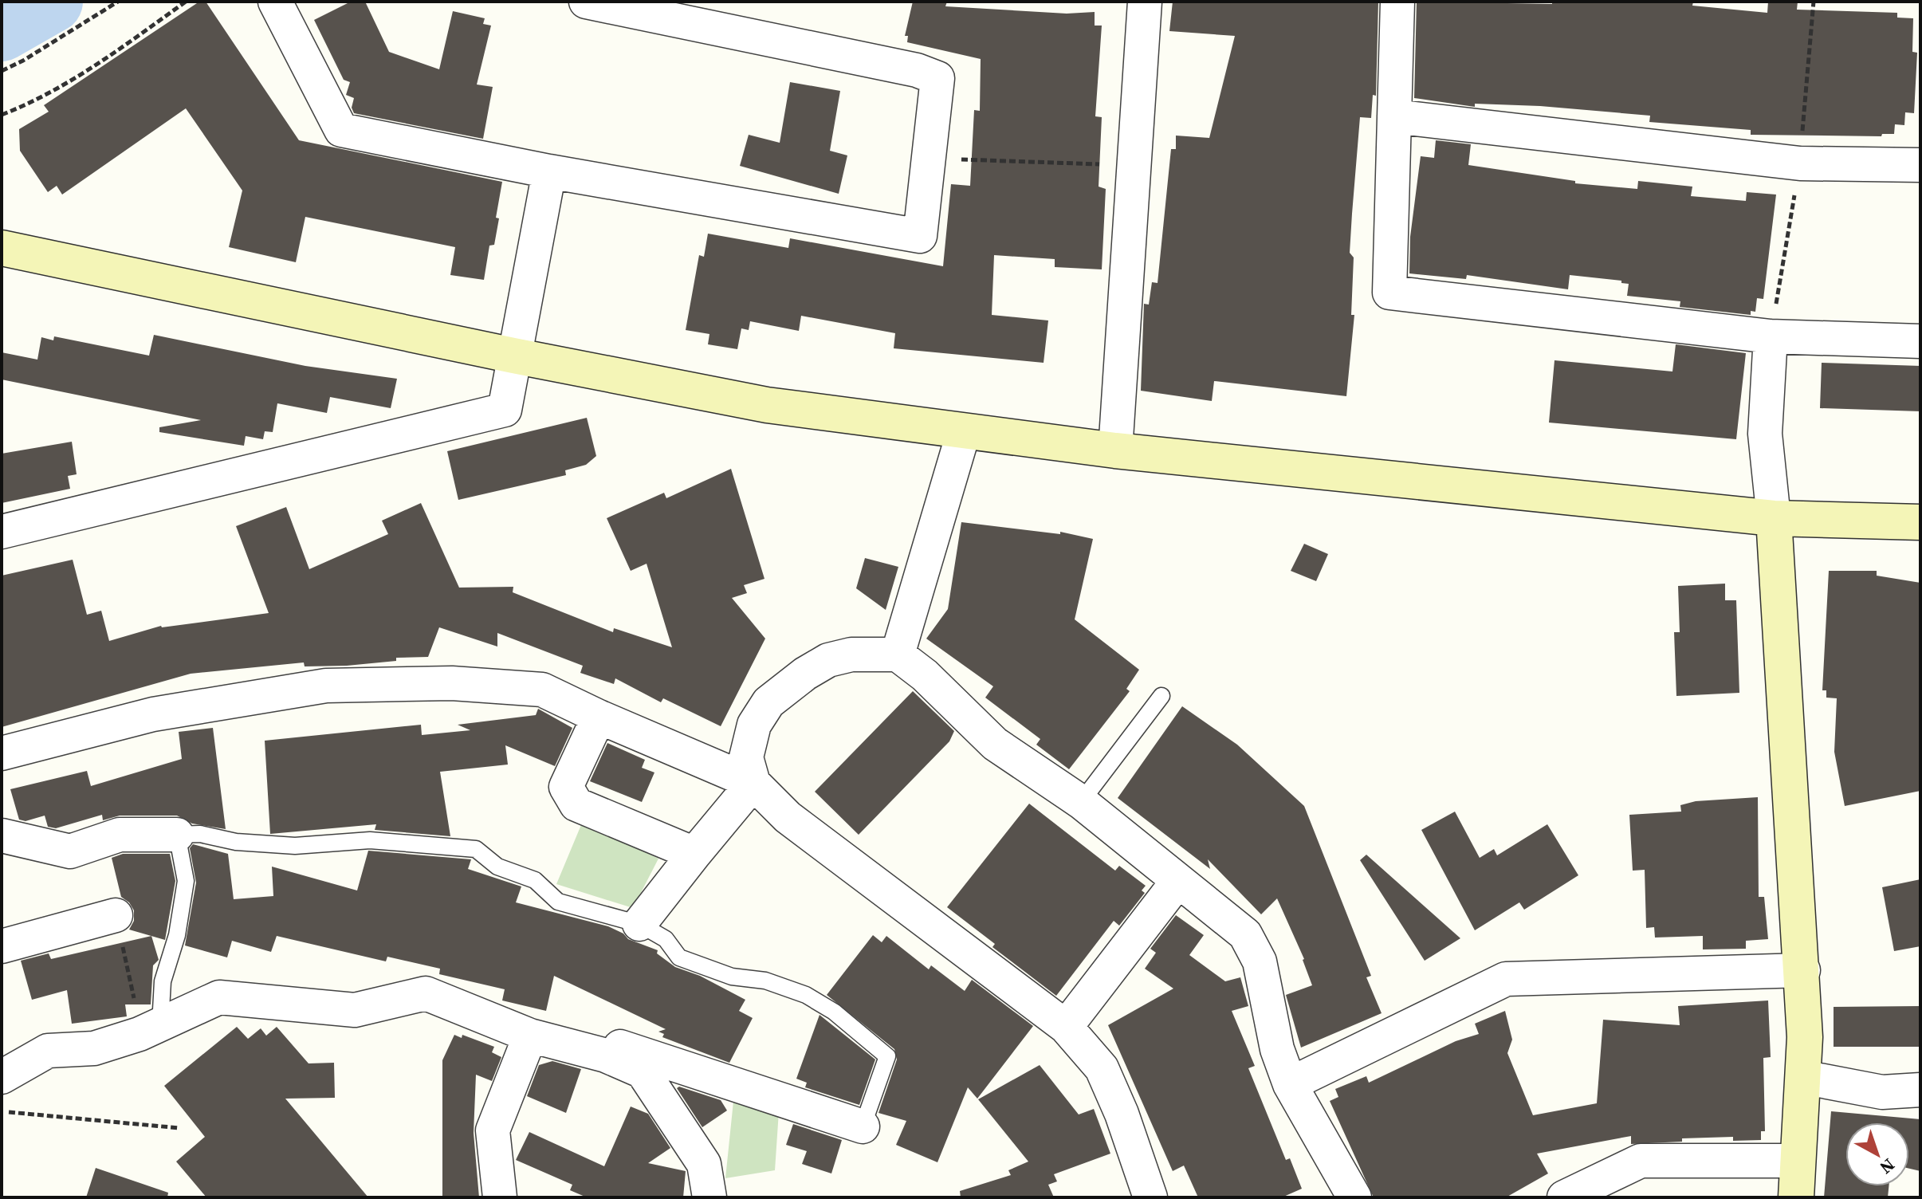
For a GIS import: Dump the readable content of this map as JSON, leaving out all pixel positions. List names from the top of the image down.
{
  "north": "bottom right"
}
